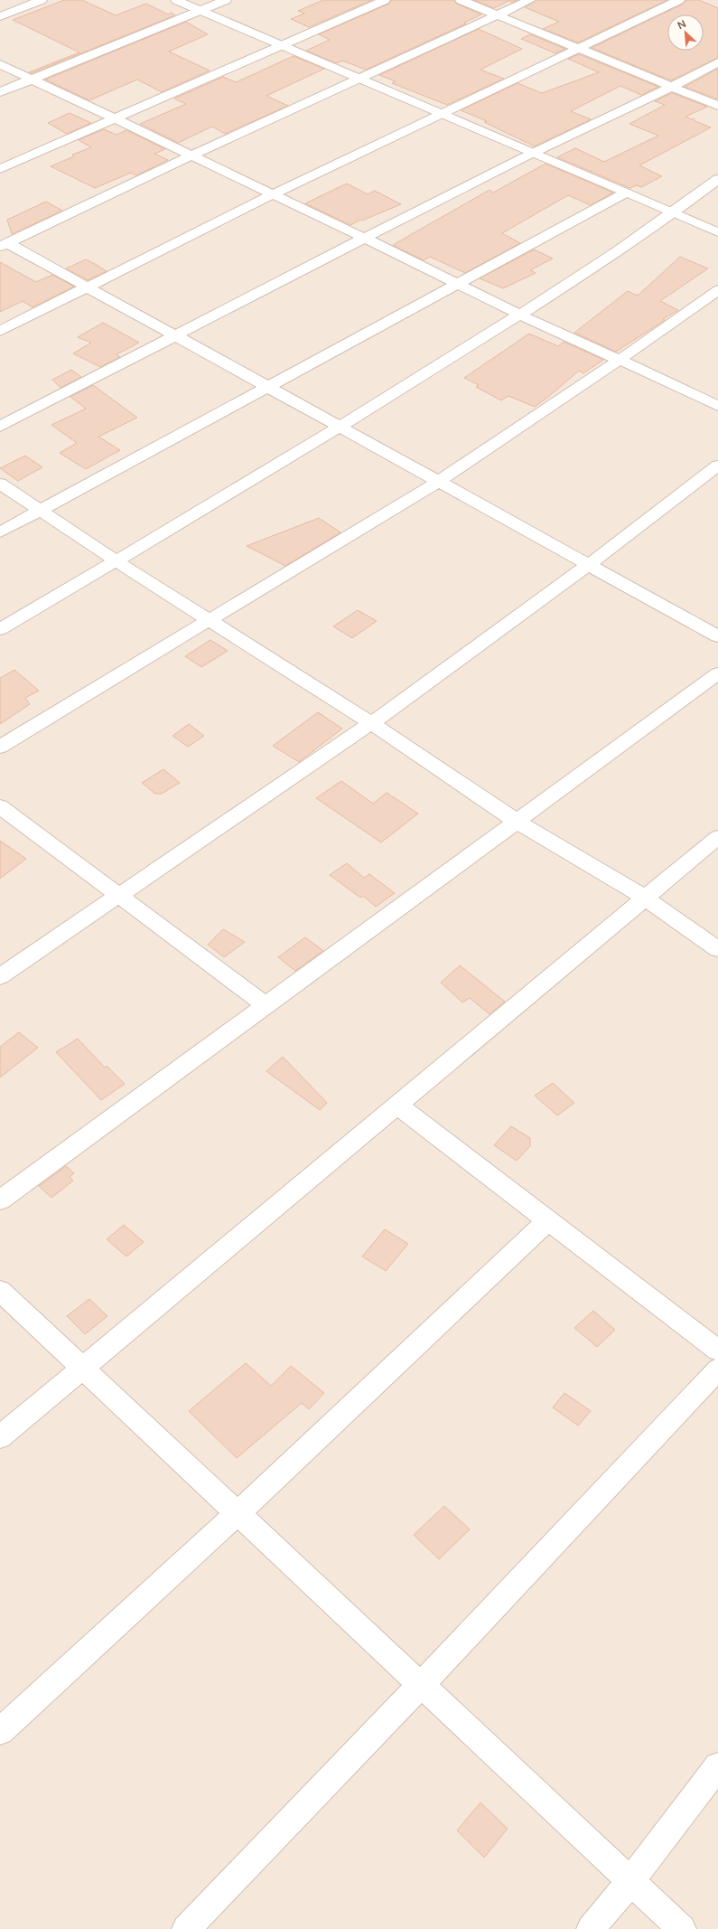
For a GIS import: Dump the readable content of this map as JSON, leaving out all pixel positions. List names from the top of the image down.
{
  "north": "top left"
}
